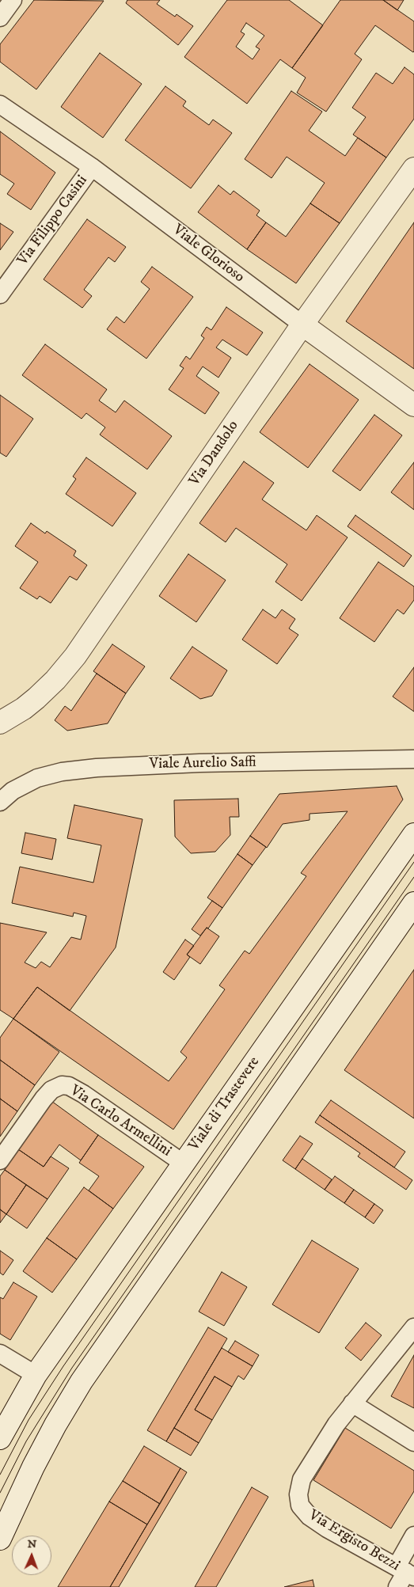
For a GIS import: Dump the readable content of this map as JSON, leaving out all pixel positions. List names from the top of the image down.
{
  "streets": {
    "main road": ["Viale Glorioso", "Via Dandolo", "Viale di Trastevere"],
    "street": [
      "Via Filippo Casini",
      "Viale Aurelio Saffi",
      "Via Carlo Armellini",
      "Via Ergisto Bezzi"
    ]
  },
  "crossings": [
    ["Via Filippo Casini", "Viale Glorioso"],
    ["Viale Glorioso", "Via Dandolo"],
    ["Viale di Trastevere", "Via Carlo Armellini"]
  ],
  "north": "top"
}
